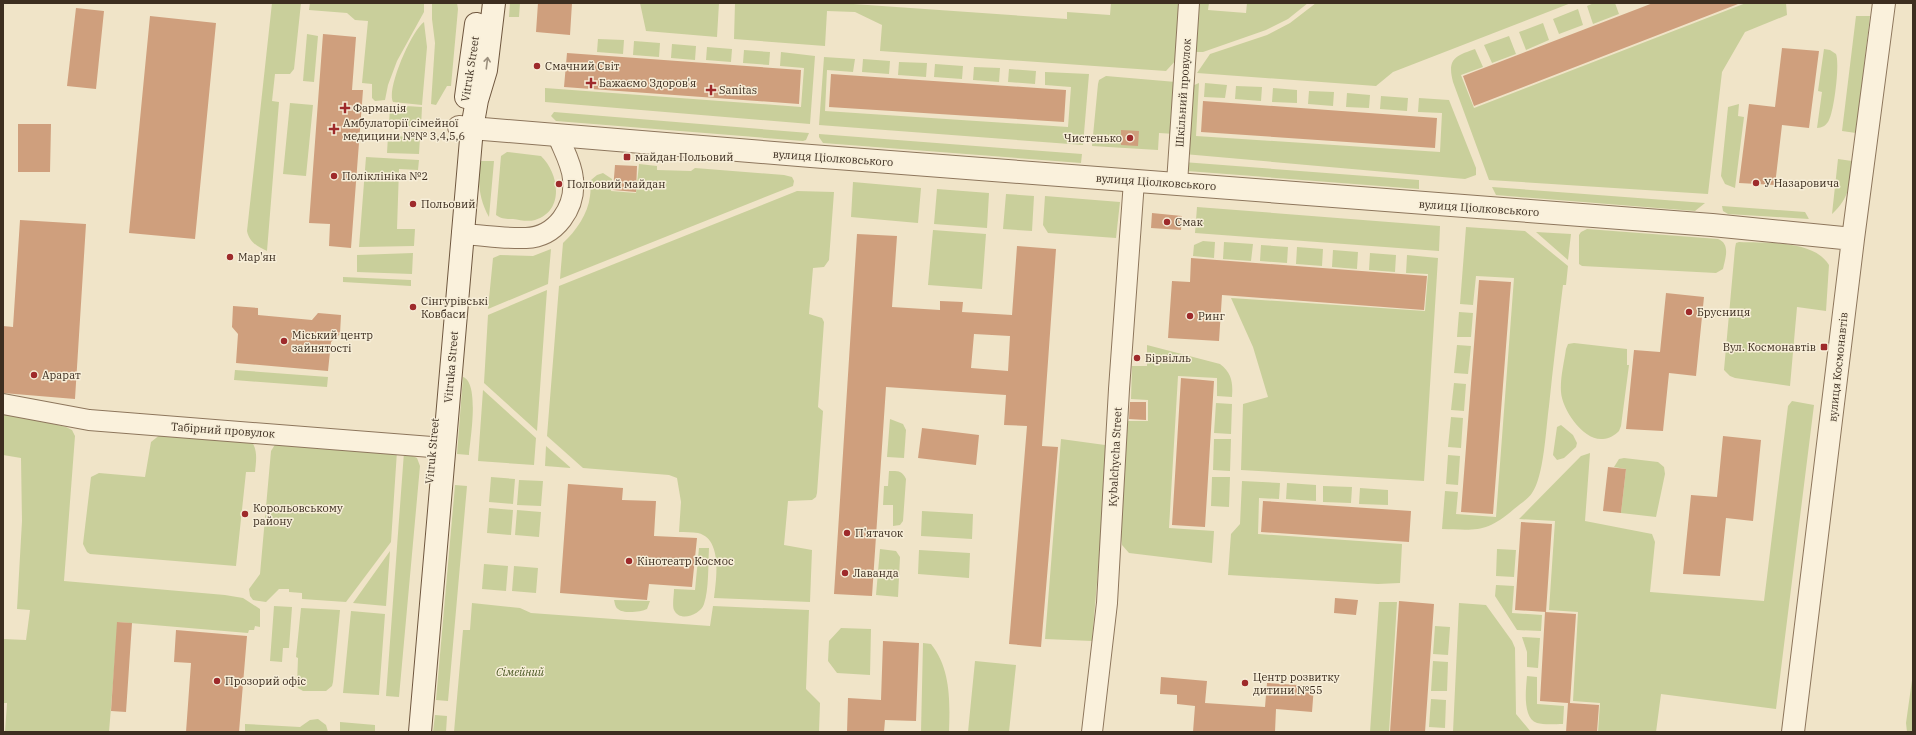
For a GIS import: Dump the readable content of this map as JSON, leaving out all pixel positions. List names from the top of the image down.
{
  "streets": {
    "street": [
      "Vitruk Street",
      "Шкільний провулок",
      "вулиця Ціолковського",
      "Vitruka Street",
      "вулиця Космонавтів",
      "Табірний провулок",
      "Kybalchycha Street"
    ]
  },
  "crossings": [
    ["Vitruk Street", "вулиця Ціолковського"],
    ["Vitruk Street", "Vitruka Street"],
    ["Vitruk Street", "Табірний провулок"],
    ["Шкільний провулок", "вулиця Ціолковського"],
    ["вулиця Ціолковського", "Vitruka Street"],
    ["вулиця Ціолковського", "вулиця Космонавтів"],
    ["вулиця Ціолковського", "Kybalchycha Street"],
    ["Vitruka Street", "Табірний провулок"]
  ],
  "parks": ["Сімейний"],
  "places": {
    "other": [
      "Смачний Світ",
      "Чистенько",
      "Поліклініка №2",
      "У Назаровича",
      "Польовий майдан",
      "Польовий",
      "Смак",
      "Мар'ян",
      "Сінгурівські Ковбаси",
      "Брусниця",
      "Ринг",
      "Міський центр зайнятості",
      "Бірвілль",
      "Арарат",
      "Корольовському району",
      "П'ятачок",
      "Кінотеатр Космос",
      "Лаванда",
      "Прозорий офіс",
      "Центр розвитку дитини №55"
    ],
    "health": [
      "Бажаємо Здоров'я",
      "Sanitas",
      "Фармація",
      "Амбулаторії сімейної медицини №№ 3,4,5,6"
    ],
    "transit": ["майдан Польовий", "Вул. Космонавтів"]
  }
}
